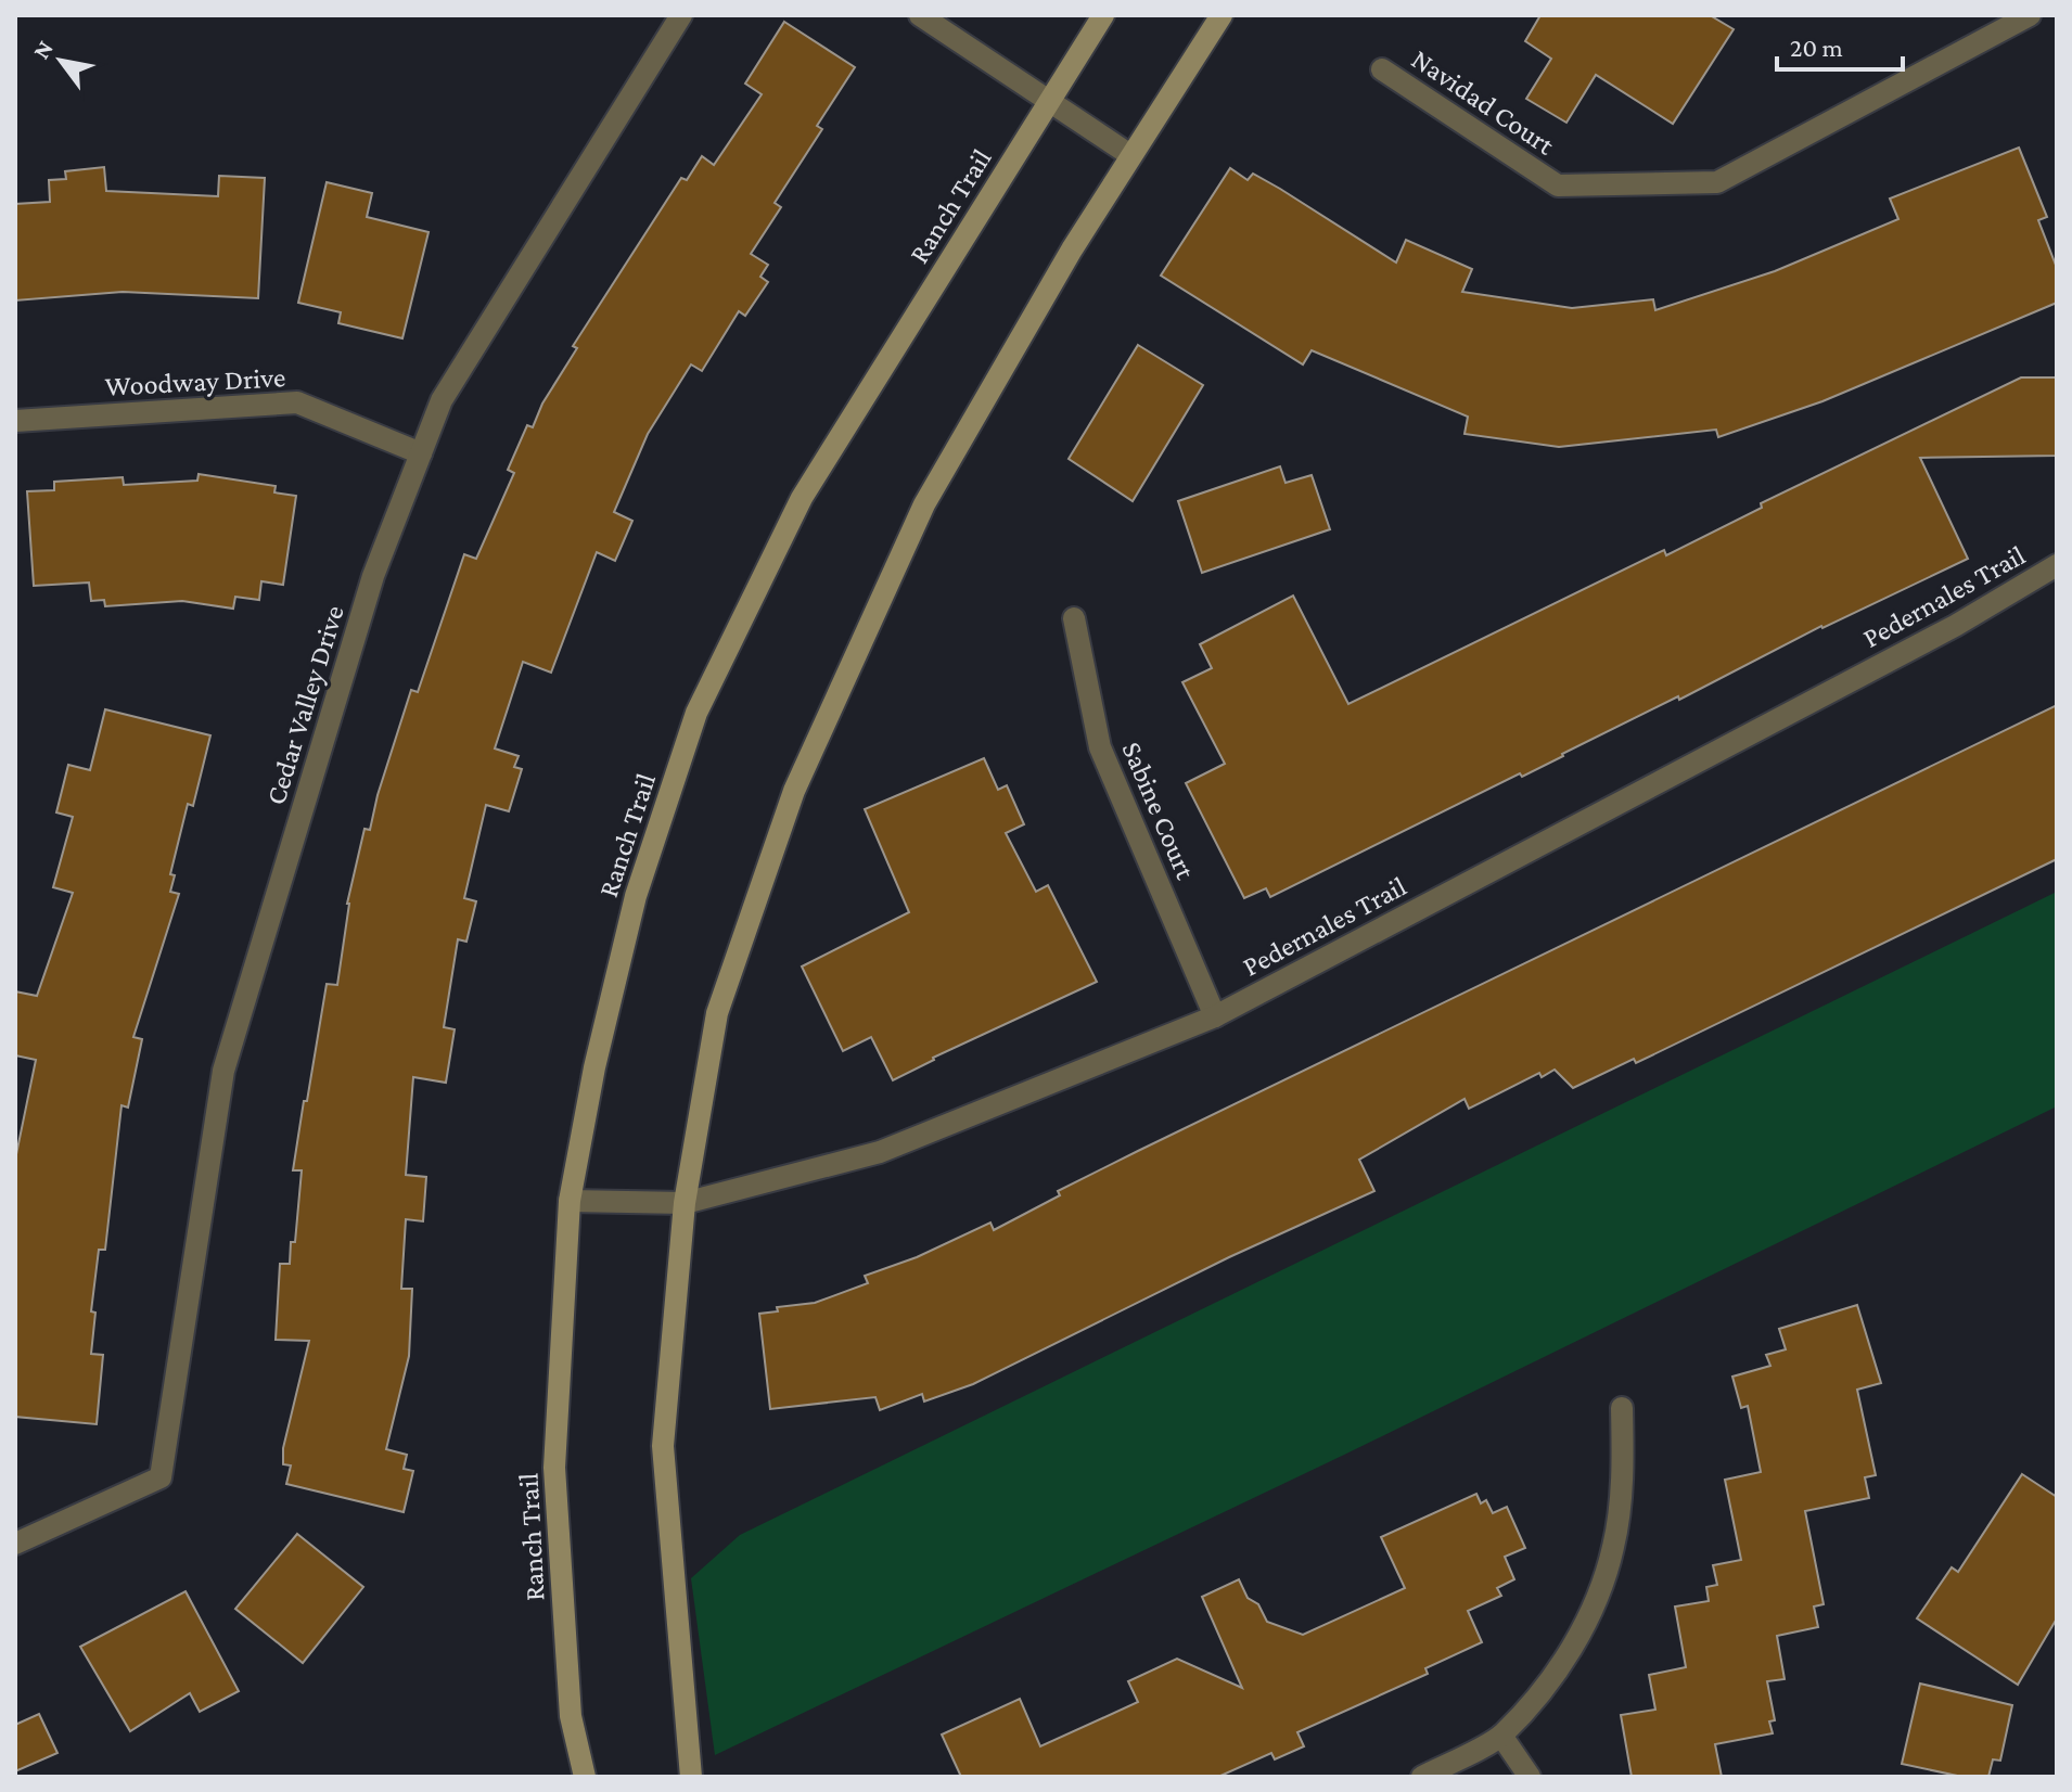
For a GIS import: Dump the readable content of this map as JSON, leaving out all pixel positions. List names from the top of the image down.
{
  "streets": {
    "main road": ["Ranch Trail"],
    "street": [
      "Navidad Court",
      "Woodway Drive",
      "Pedernales Trail",
      "Cedar Valley Drive",
      "Sabine Court"
    ]
  },
  "crossings": [
    ["Ranch Trail", "Pedernales Trail"],
    ["Woodway Drive", "Cedar Valley Drive"],
    ["Pedernales Trail", "Sabine Court"]
  ],
  "scale_bar": "20 m",
  "north": "top left"
}
